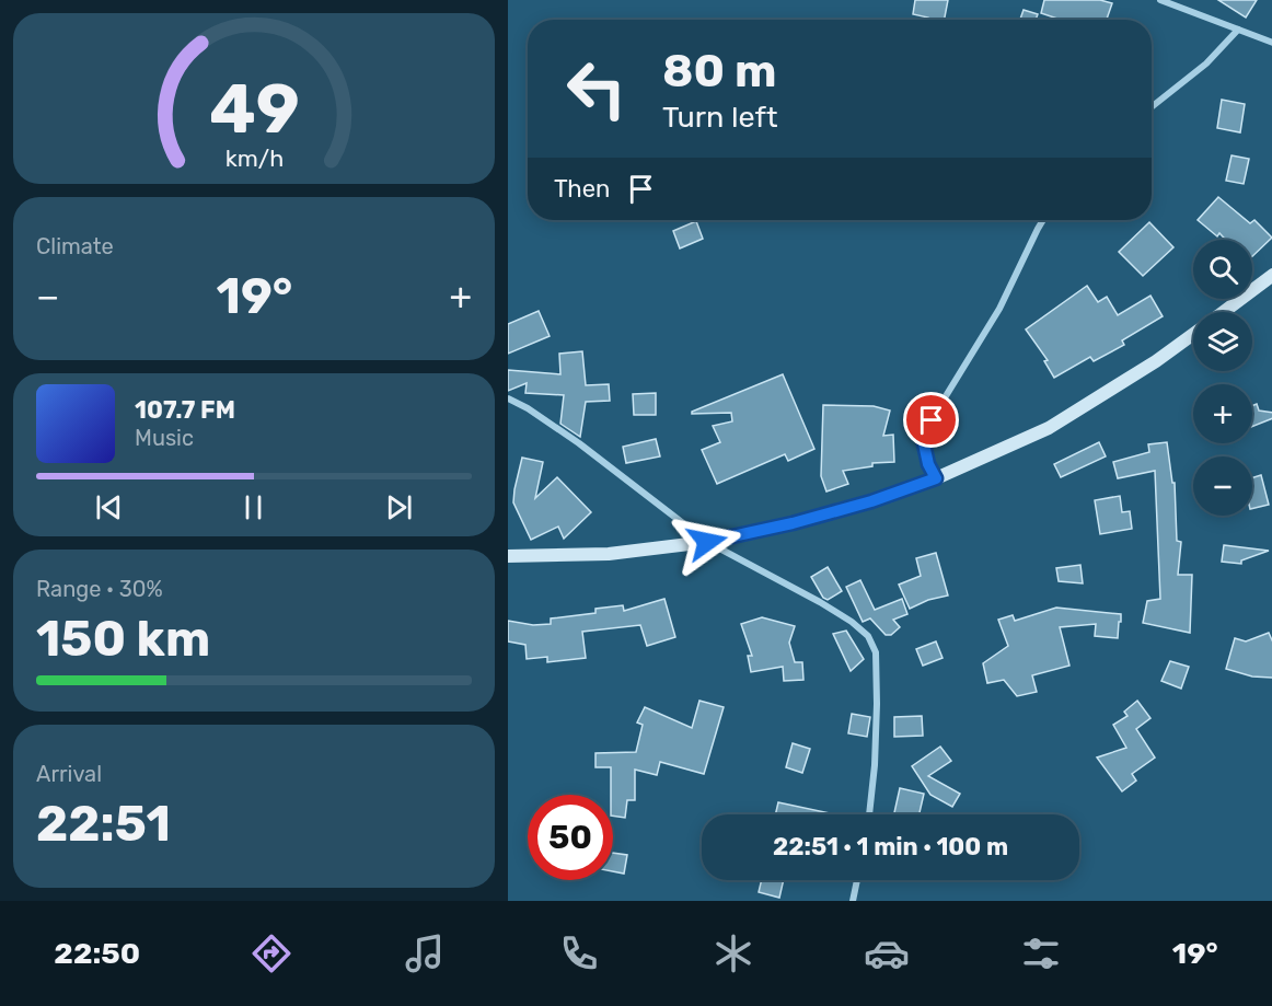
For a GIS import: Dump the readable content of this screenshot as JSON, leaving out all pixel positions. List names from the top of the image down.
{
  "page": {
    "turn": ["80 m", "Turn left"],
    "then": "Then",
    "tile": [
      "Climate",
      ["Range · 30%", "150 km"],
      ["Arrival", "22:51"]
    ],
    "map_buttons": ["+", "−"],
    "heat": ["−", "19°", "+"],
    "song": ["107.7 FM", "Music"],
    "limit": "50",
    "trip": "22:51 · 1 min · 100 m",
    "tabs": ["22:50", "19°"],
    "gauge": ["49", "km/h"]
  }
}
